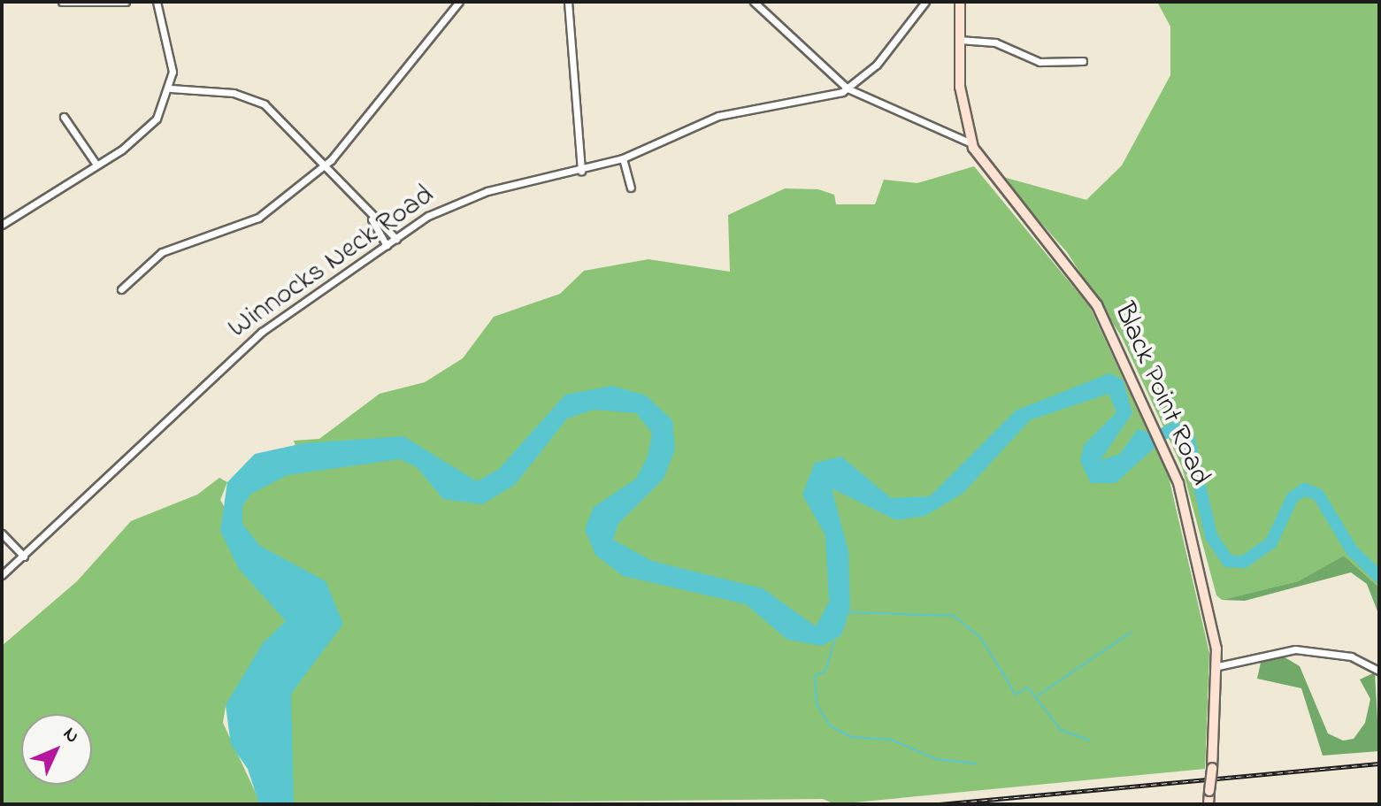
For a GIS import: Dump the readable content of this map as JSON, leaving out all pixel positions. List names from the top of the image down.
{
  "streets": {
    "main road": ["Black Point Road"],
    "street": ["Winnocks Neck Road"]
  },
  "north": "top right"
}
